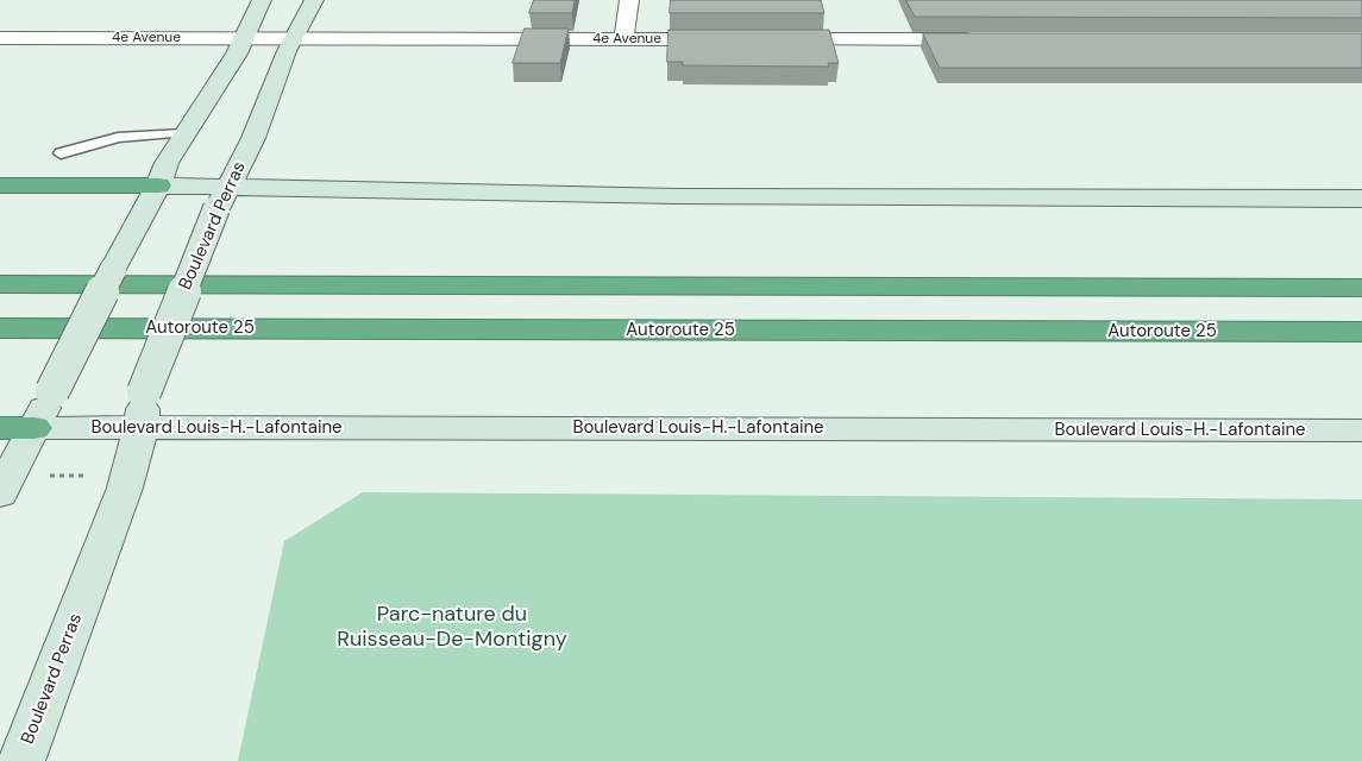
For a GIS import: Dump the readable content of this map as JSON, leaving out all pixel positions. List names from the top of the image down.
{
  "streets": {
    "highway": ["Autoroute 25"],
    "main road": ["Boulevard Perras", "Boulevard Louis-H.-Lafontaine"],
    "street": ["4e Avenue"]
  },
  "crossings": [
    ["4e Avenue", "Boulevard Perras"],
    ["Boulevard Perras", "Boulevard Louis-H.-Lafontaine"]
  ],
  "parks": ["Parc-nature du Ruisseau-De-Montigny"]
}
